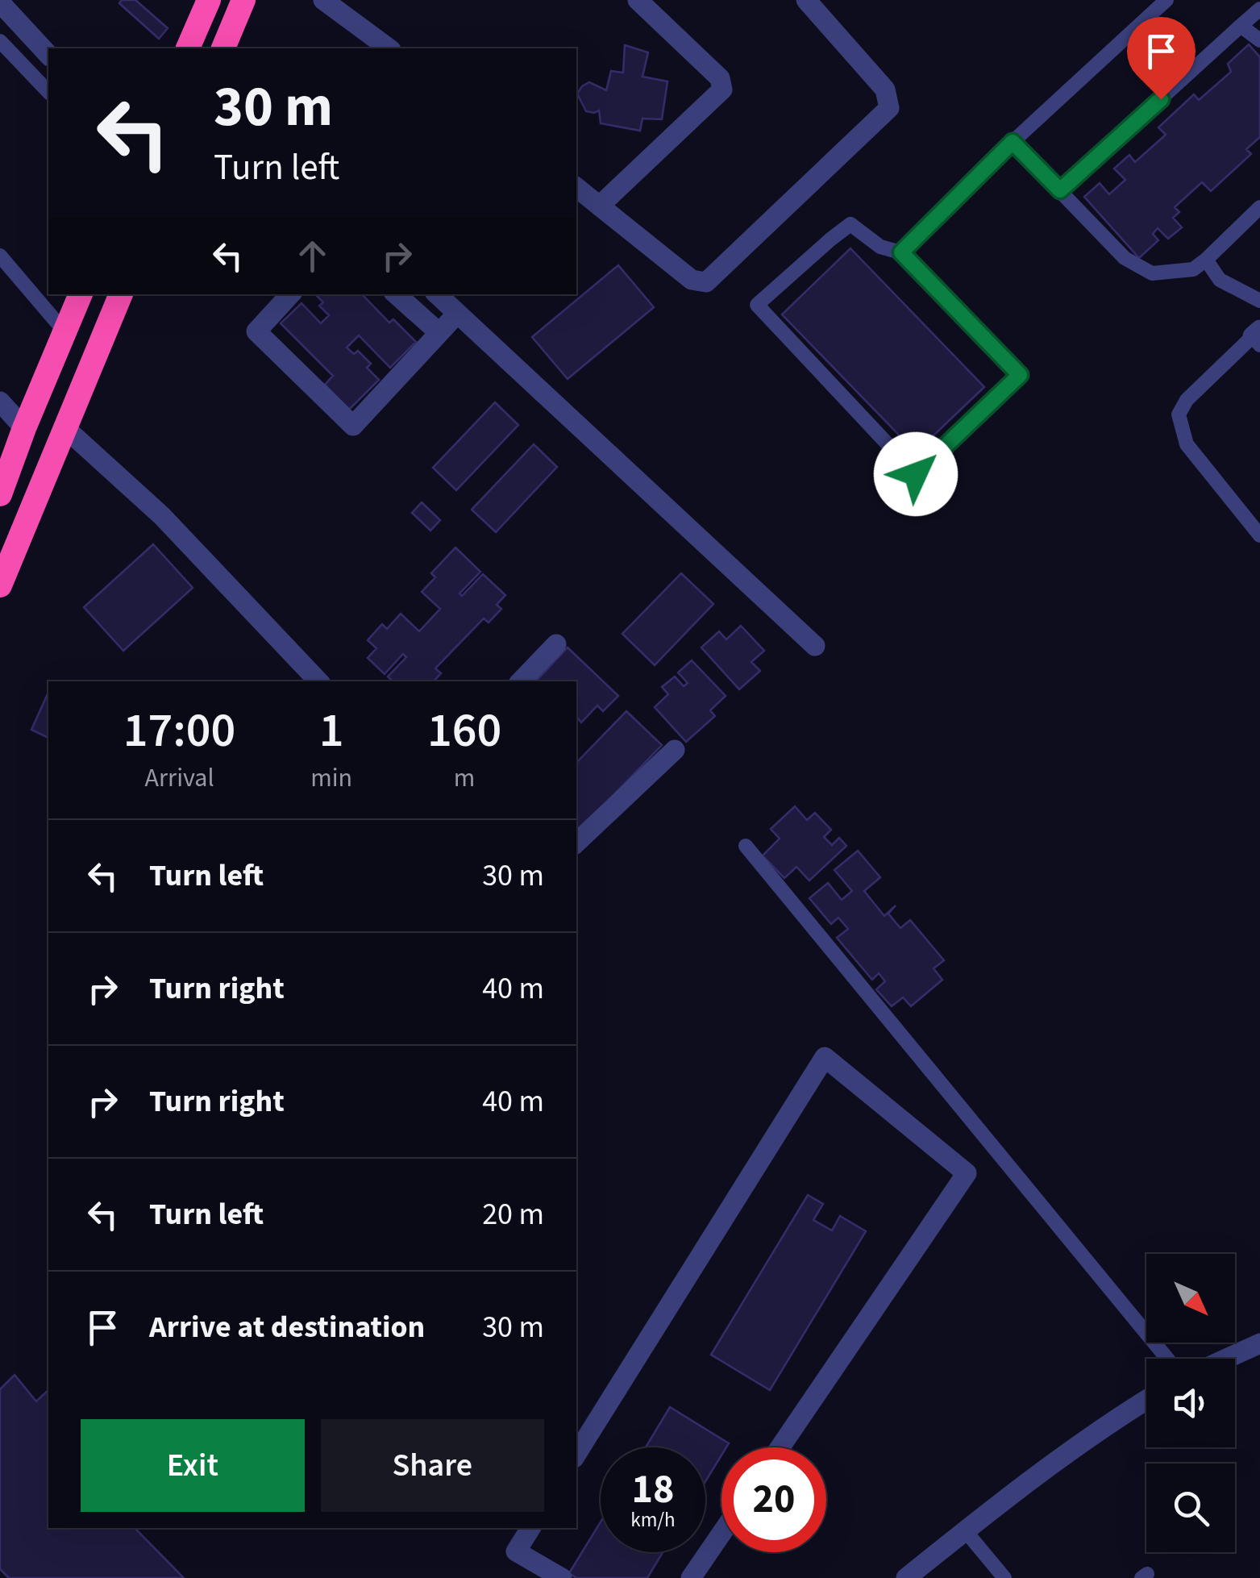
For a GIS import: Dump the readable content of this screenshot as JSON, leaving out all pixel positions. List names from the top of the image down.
{
  "north": "bottom right",
  "page": {
    "turn": ["30 m", "Turn left"],
    "eta": [
      "17:00",
      "Arrival",
      "1",
      "min",
      "160",
      "m"
    ],
    "list": [
      {
        "name": "Turn left",
        "value": "30 m"
      },
      {
        "name": "Turn right",
        "value": "40 m"
      },
      {
        "name": "Turn right",
        "value": "40 m"
      },
      {
        "name": "Turn left",
        "value": "20 m"
      },
      {
        "name": "Arrive at destination",
        "value": "30 m"
      }
    ],
    "buttons": ["Exit", "Share"],
    "speed": "18 km/h",
    "limit": "20"
  }
}
